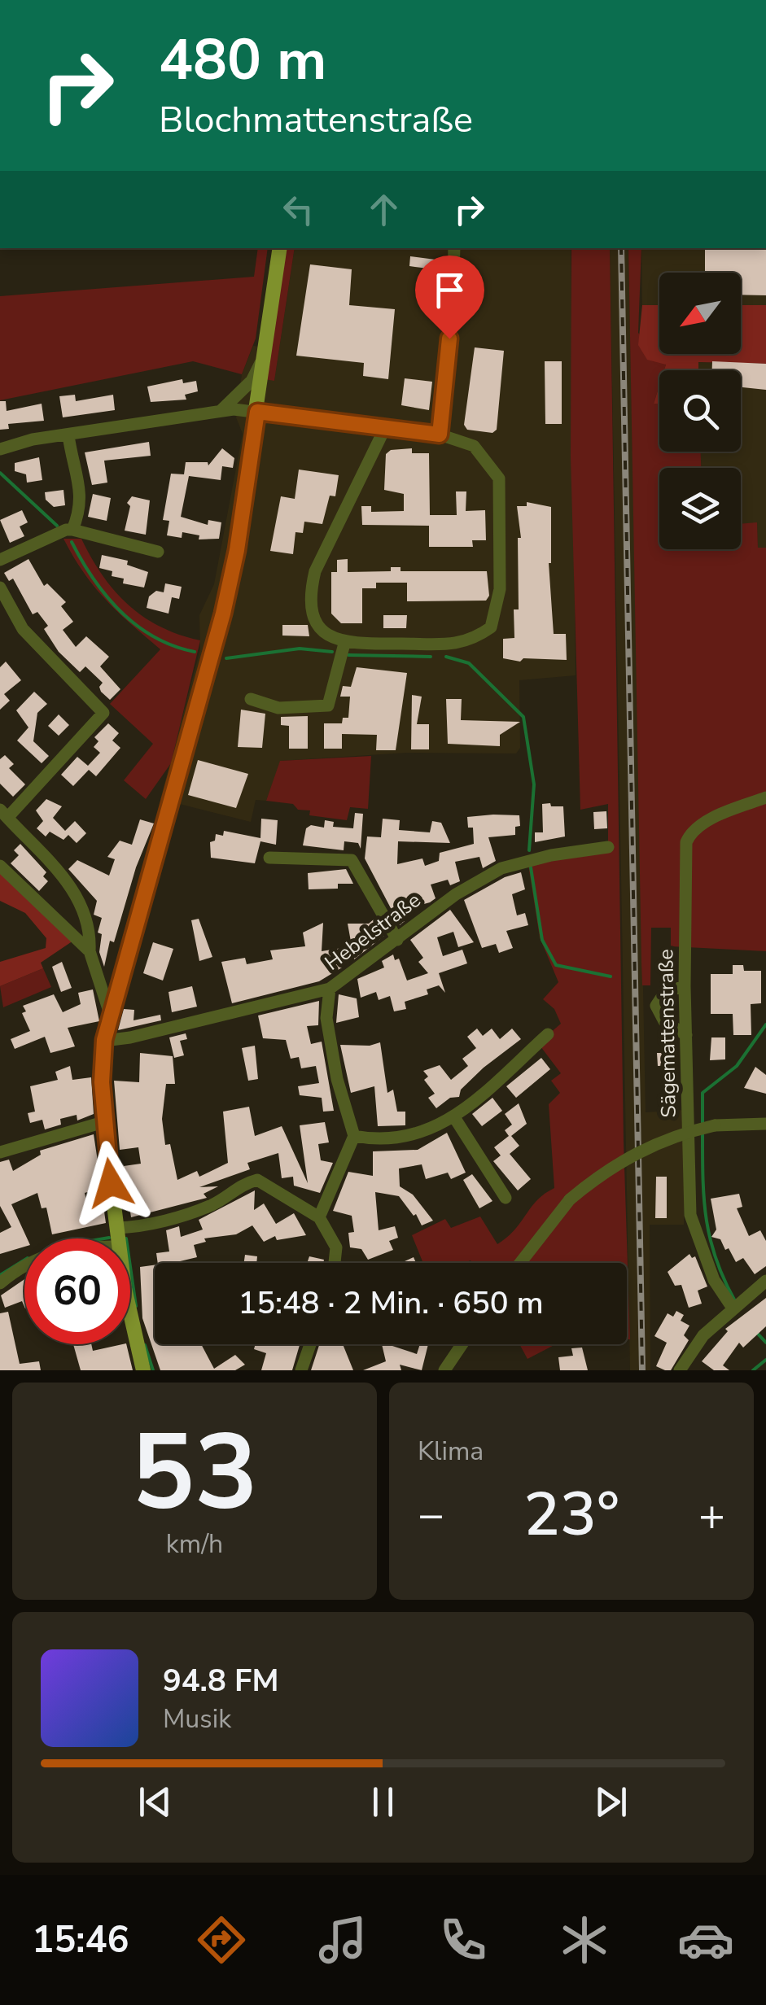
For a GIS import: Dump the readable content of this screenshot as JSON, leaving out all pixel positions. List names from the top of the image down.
{
  "streets": {
    "street": ["Hebelstraße", "Sägemattenstraße"]
  },
  "north": "bottom left",
  "page": {
    "turn": ["480 m", "Blochmattenstraße"],
    "limit": "60",
    "trip": "15:48 · 2 Min. · 650 m",
    "tile": [
      ["53", "km/h"],
      "Klima"
    ],
    "heat": ["−", "23°", "+"],
    "song": ["94.8 FM", "Musik"],
    "tabs": "15:46"
  }
}
